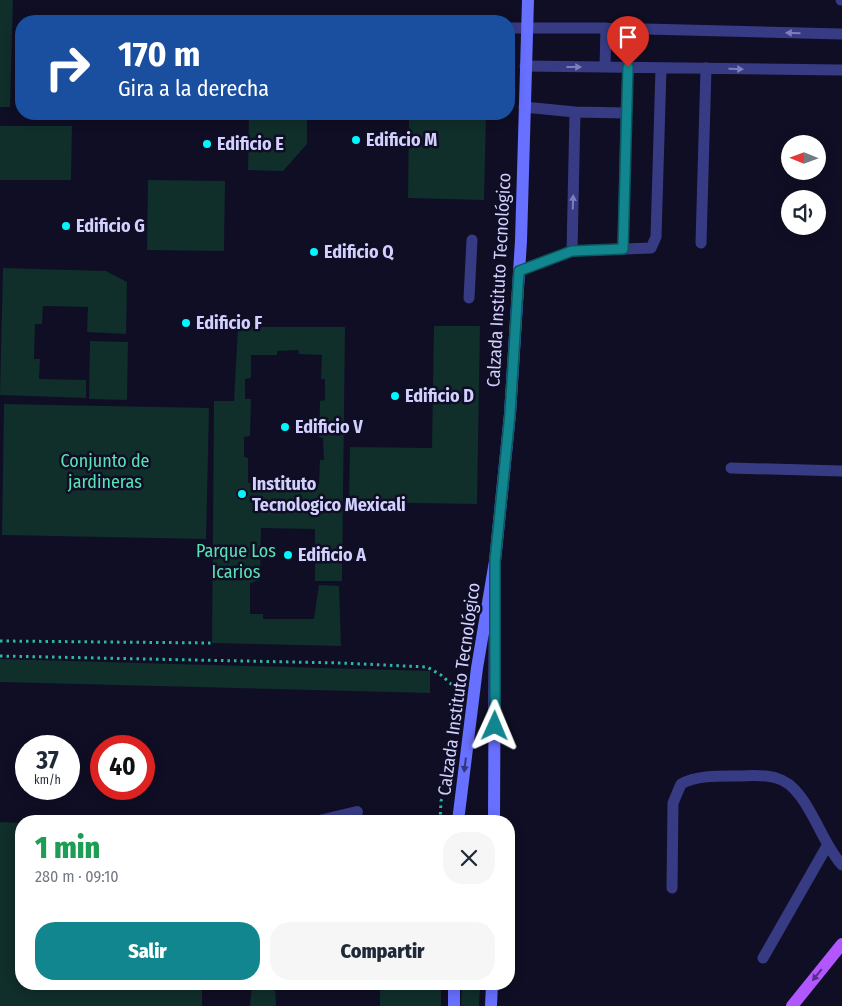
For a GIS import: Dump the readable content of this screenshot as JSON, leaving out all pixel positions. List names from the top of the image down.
{
  "streets": {
    "street": ["Calzada Instituto Tecnológico"]
  },
  "parks": ["Conjunto de jardineras", "Parque Los Icarios"],
  "places": [
    "Edificio M",
    "Edificio E",
    "Edificio G",
    "Edificio Q",
    "Edificio F",
    "Edificio D",
    "Edificio V",
    "Instituto Tecnologico Mexicali",
    "Edificio A"
  ],
  "north": "left",
  "page": {
    "turn": ["170 m", "Gira a la derecha"],
    "speed": "37 km/h",
    "limit": "40",
    "heading": ["1 min", "280 m · 09:10"],
    "buttons": ["Salir", "Compartir"]
  }
}
